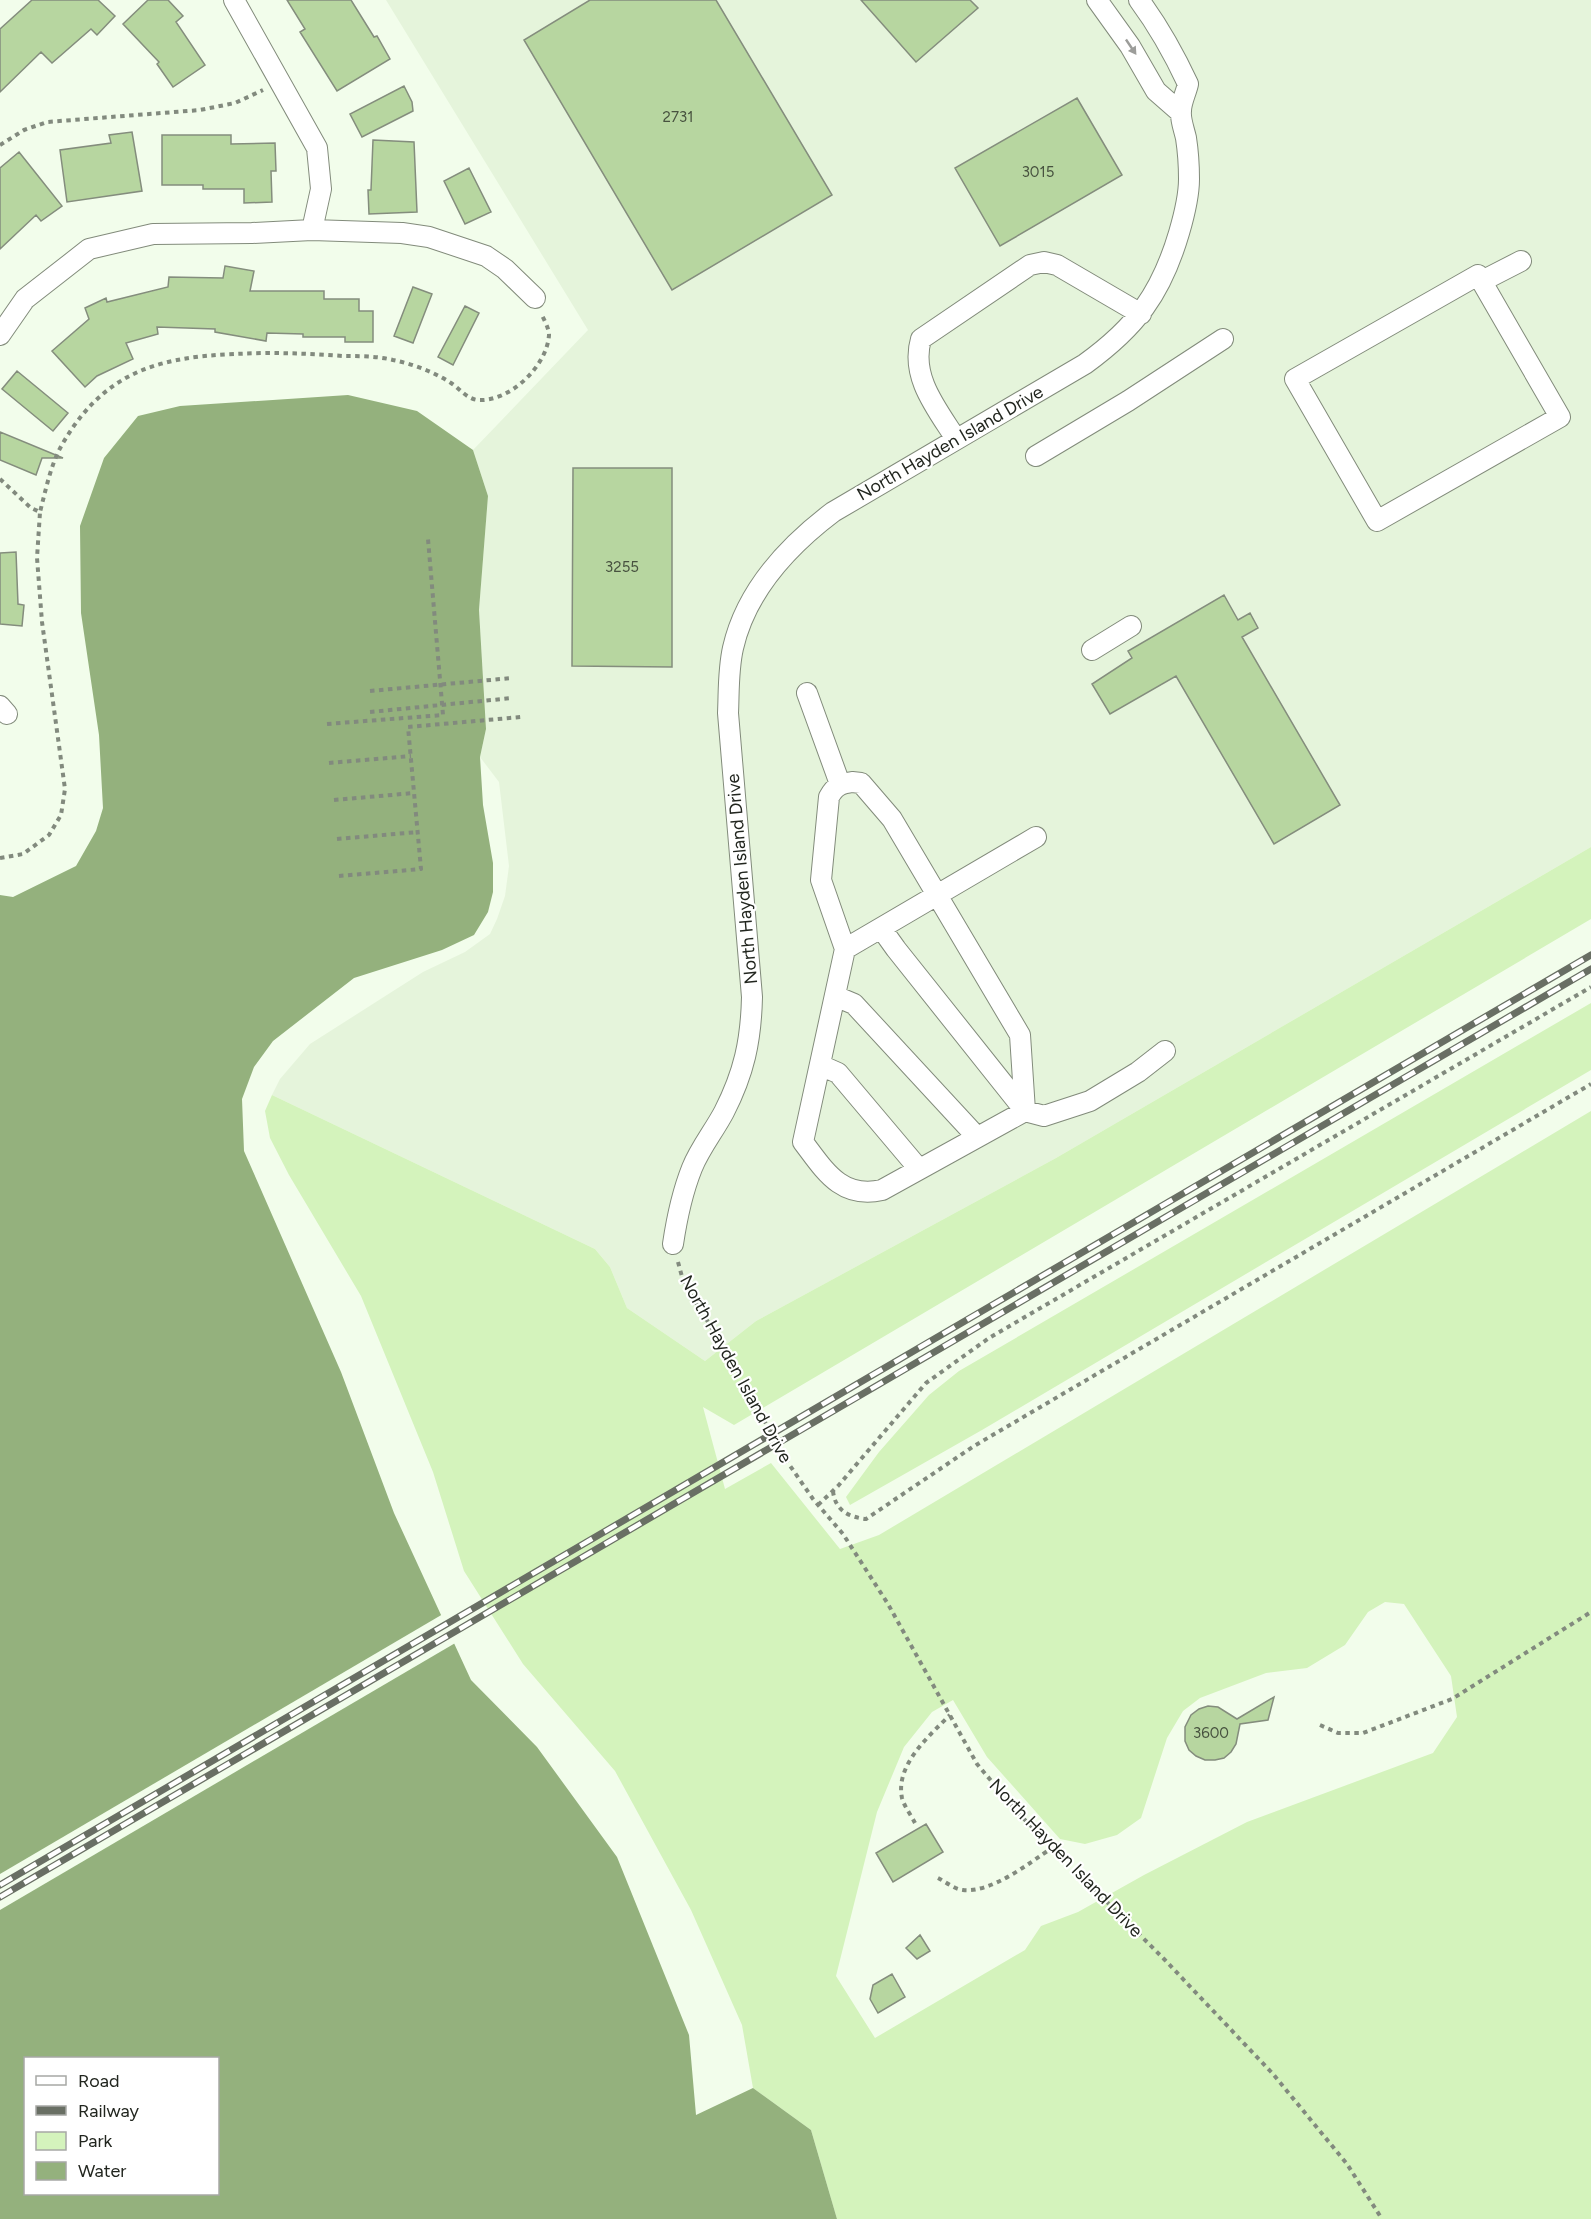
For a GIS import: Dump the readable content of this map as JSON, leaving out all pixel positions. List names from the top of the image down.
{
  "streets": {
    "street": ["North Hayden Island Drive"]
  },
  "house_numbers": [
    "2731",
    "3015",
    "3255",
    "3600"
  ],
  "legend": [
    "Road",
    "Railway",
    "Park",
    "Water"
  ]
}
